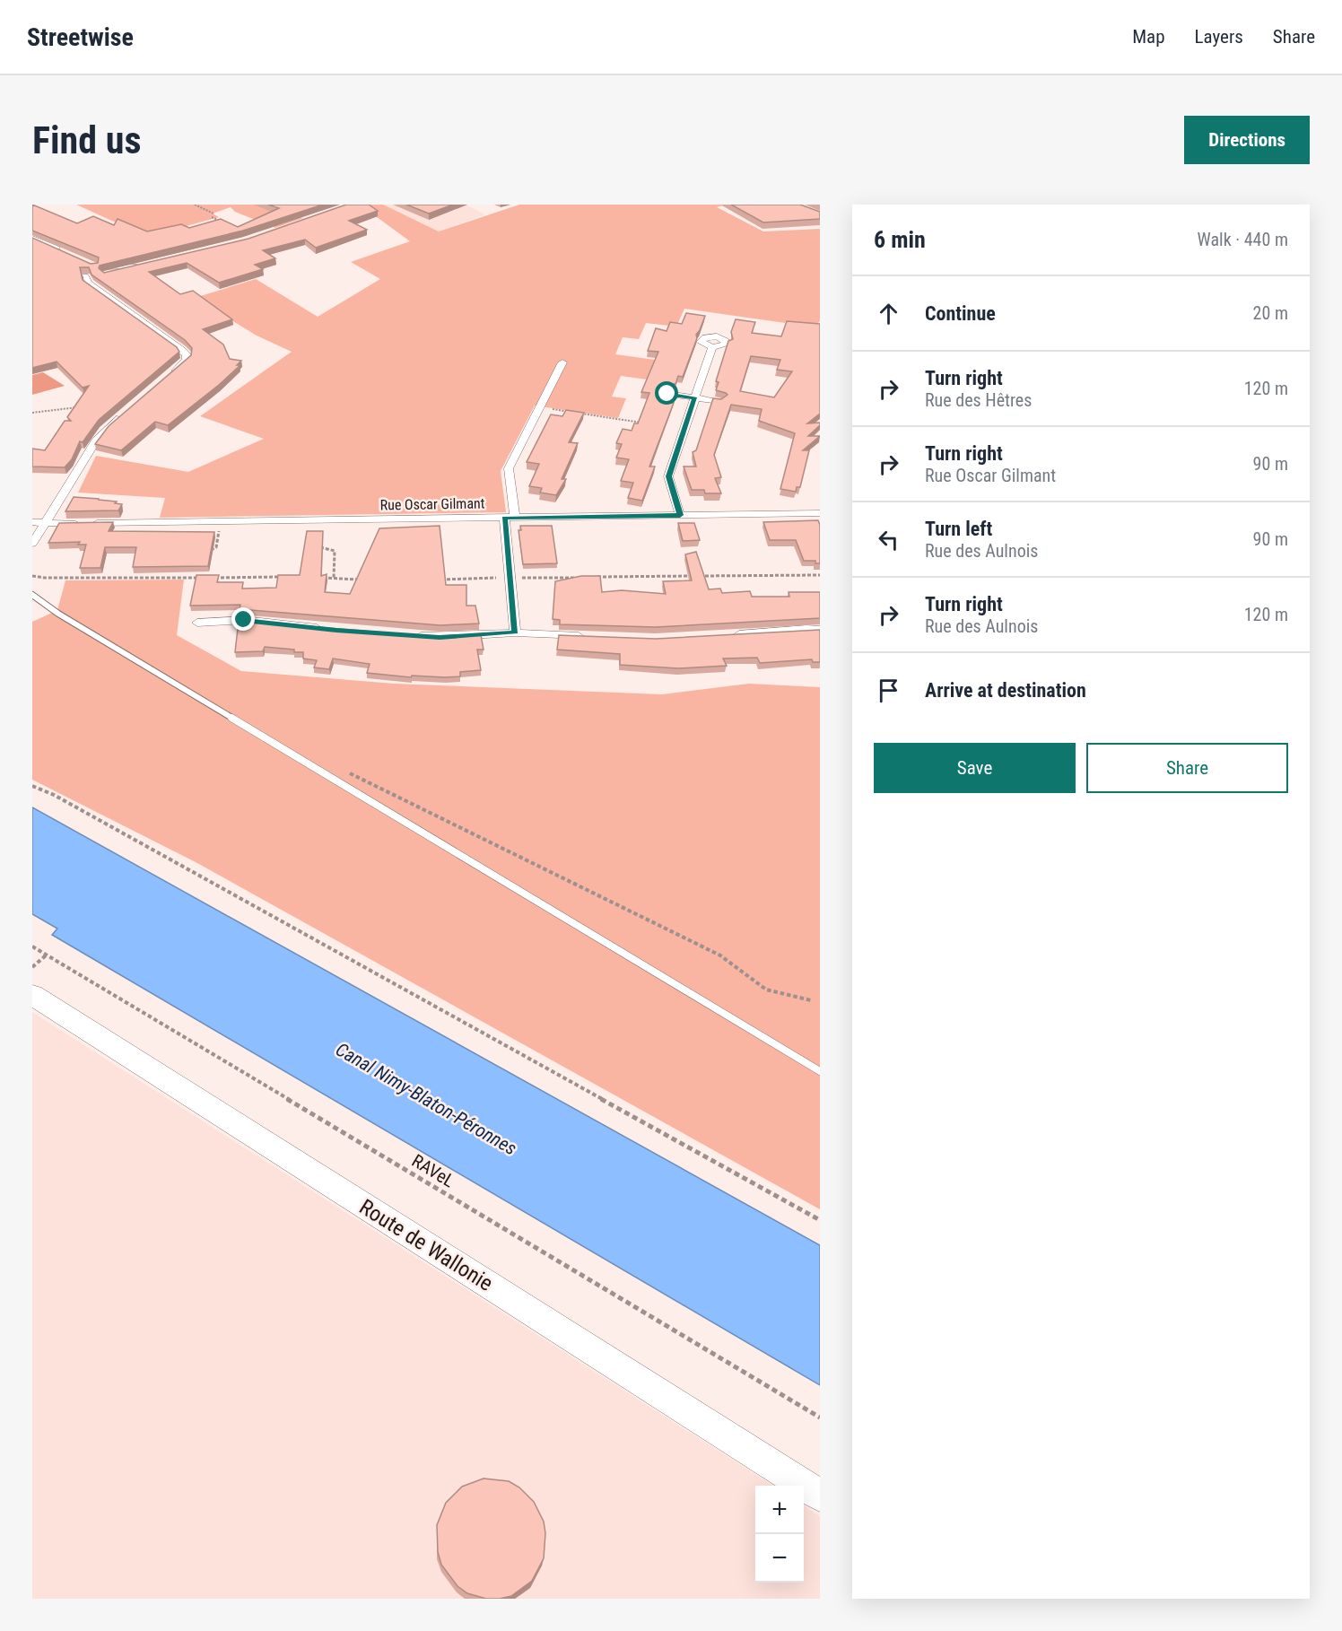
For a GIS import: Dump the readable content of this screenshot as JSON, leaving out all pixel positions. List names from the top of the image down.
{
  "streets": {
    "main road": ["Route de Wallonie"],
    "street": ["Rue Oscar Gilmant"],
    "path": ["RAVeL"]
  },
  "water": ["Canal Nimy-Blaton-Péronnes"],
  "page": {
    "header": "Streetwise",
    "nav": ["Map", "Layers", "Share"],
    "buttons": [
      "Directions",
      ["Save", "Share"]
    ],
    "title": "Find us",
    "heading": ["6 min", "Walk · 440 m"],
    "list": [
      ["Continue", "20 m"],
      ["Turn right", "Rue des Hêtres", "120 m"],
      ["Turn right", "Rue Oscar Gilmant", "90 m"],
      ["Turn left", "Rue des Aulnois", "90 m"],
      ["Turn right", "Rue des Aulnois", "120 m"],
      "Arrive at destination"
    ],
    "map_buttons": ["+", "−"]
  }
}
